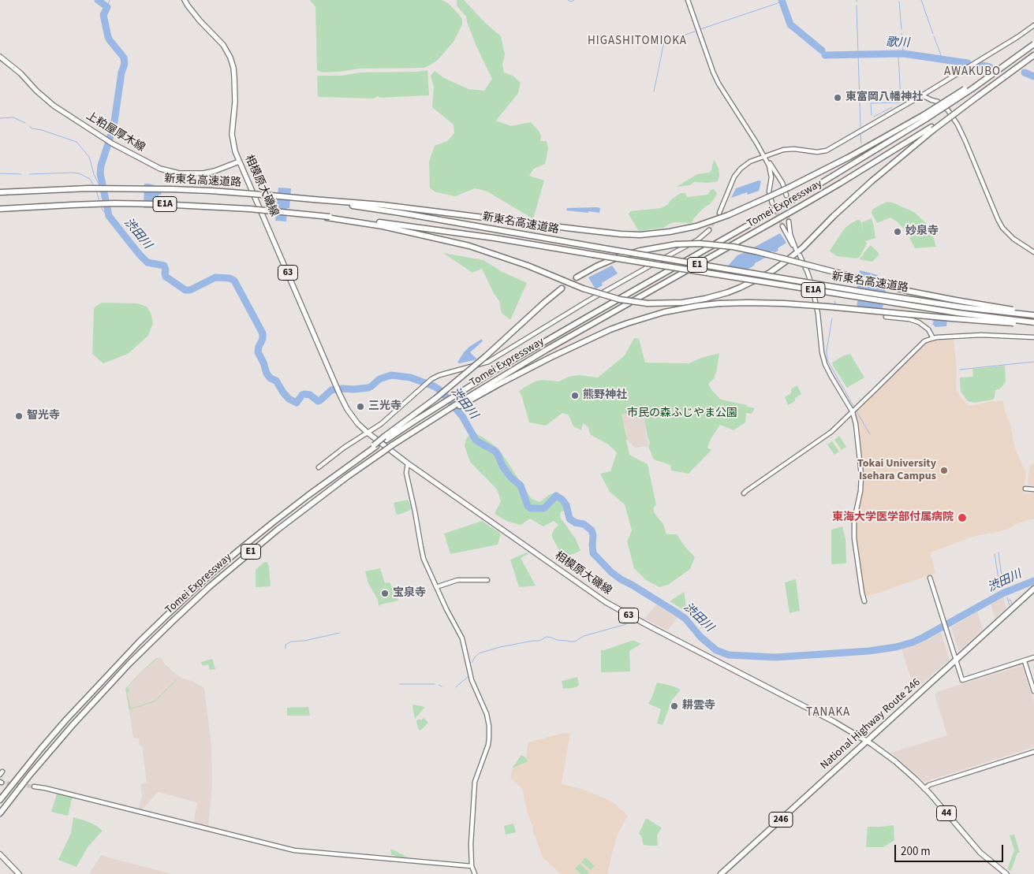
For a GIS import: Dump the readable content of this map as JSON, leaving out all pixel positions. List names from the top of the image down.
{
  "streets": {
    "highway": [
      "新東名高速道路",
      "E1A",
      "Tomei Expressway",
      "E1",
      "National Highway Route 246",
      "246"
    ],
    "main road": [
      "上粕屋厚木線",
      "相模原大磯線",
      "63",
      "44"
    ]
  },
  "crossings": [
    ["上粕屋厚木線", "相模原大磯線"],
    ["相模原大磯線", "National Highway Route 246"],
    ["相模原大磯線", "44"],
    ["National Highway Route 246", "44"]
  ],
  "districts": ["HIGASHITOMIOKA", "AWAKUBO", "TANAKA"],
  "water": ["歌川", "渋田川"],
  "parks": ["市民の森ふじやま公園"],
  "places": [
    "東富岡八幡神社",
    "妙泉寺",
    "熊野神社",
    "三光寺",
    "智光寺",
    "Tokai University Isehara Campus",
    "東海大学医学部付属病院",
    "宝泉寺",
    "耕雲寺"
  ],
  "scale_bar": "200 m"
}
